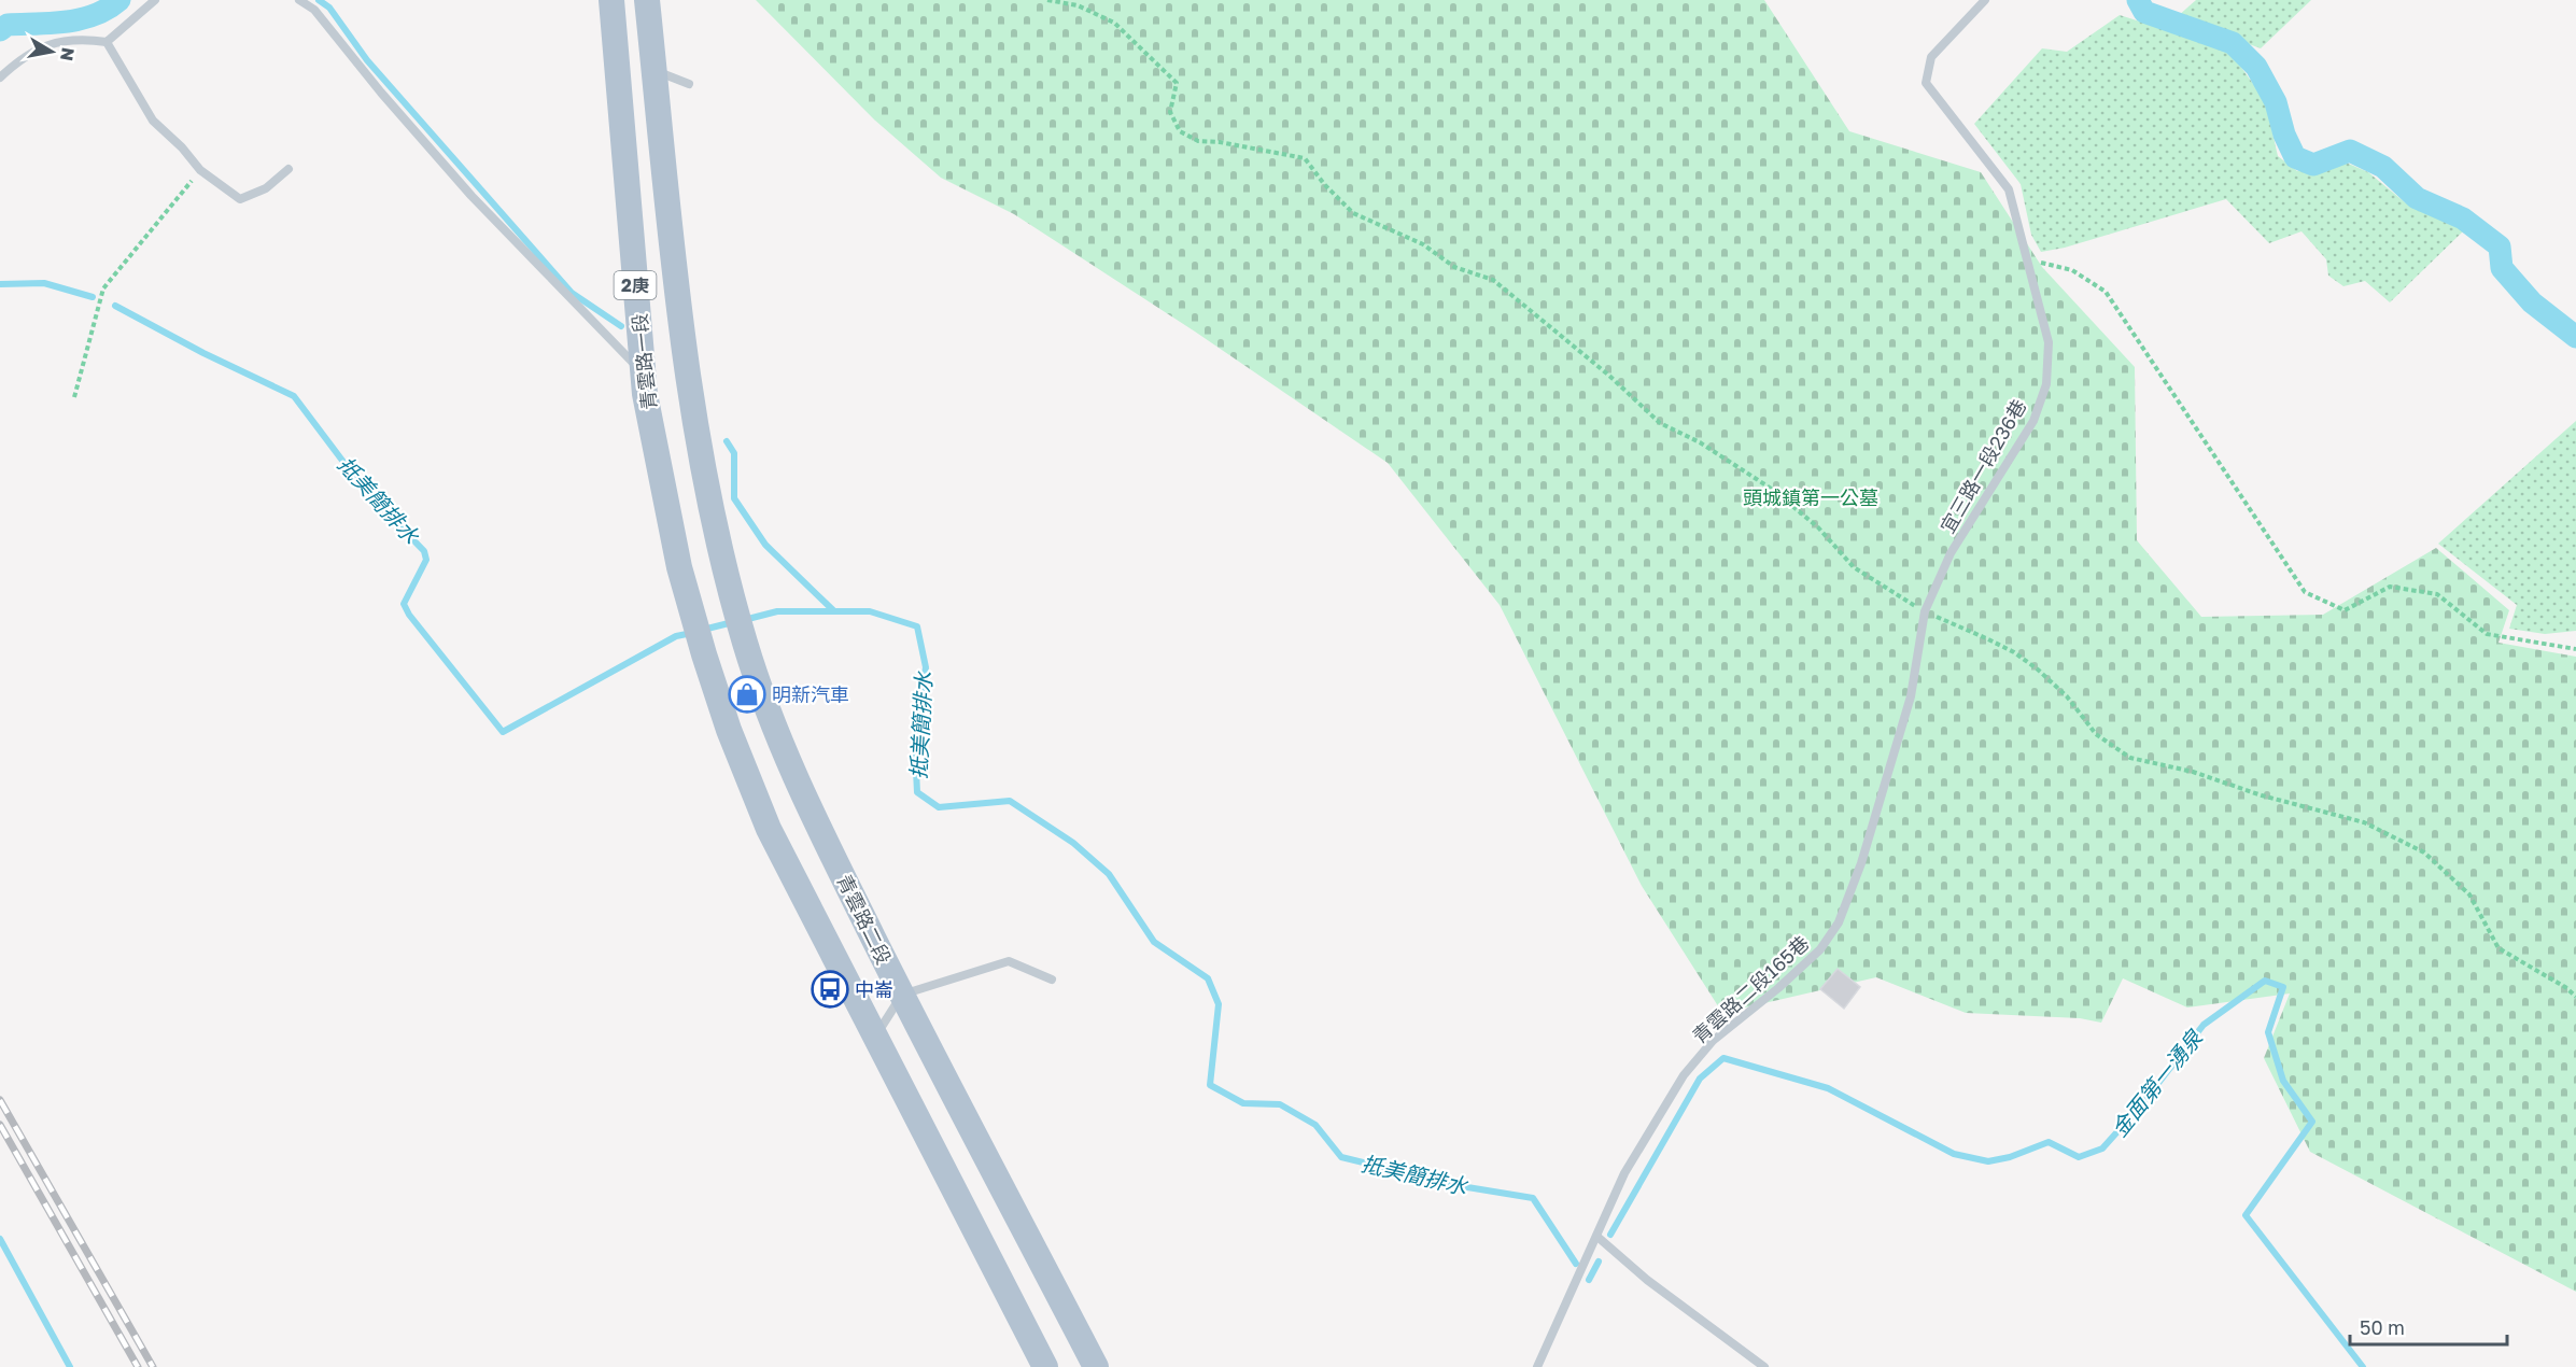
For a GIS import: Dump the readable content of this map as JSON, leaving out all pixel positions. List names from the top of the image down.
{
  "streets": {
    "main road": ["2庚", "青雲路一段", "青雲路二段"],
    "lane": ["宜三路一段236巷", "青雲路二段165巷"]
  },
  "crossings": [
    ["2庚", "青雲路一段"],
    ["2庚", "青雲路二段"],
    ["宜三路一段236巷", "青雲路二段165巷"]
  ],
  "water": ["抵美簡排水", "金面第一湧泉"],
  "parks": ["頭城鎮第一公墓"],
  "places": {
    "shop": ["明新汽車"],
    "bus stop": ["中崙"]
  },
  "scale_bar": "50 m",
  "north": "right"
}
